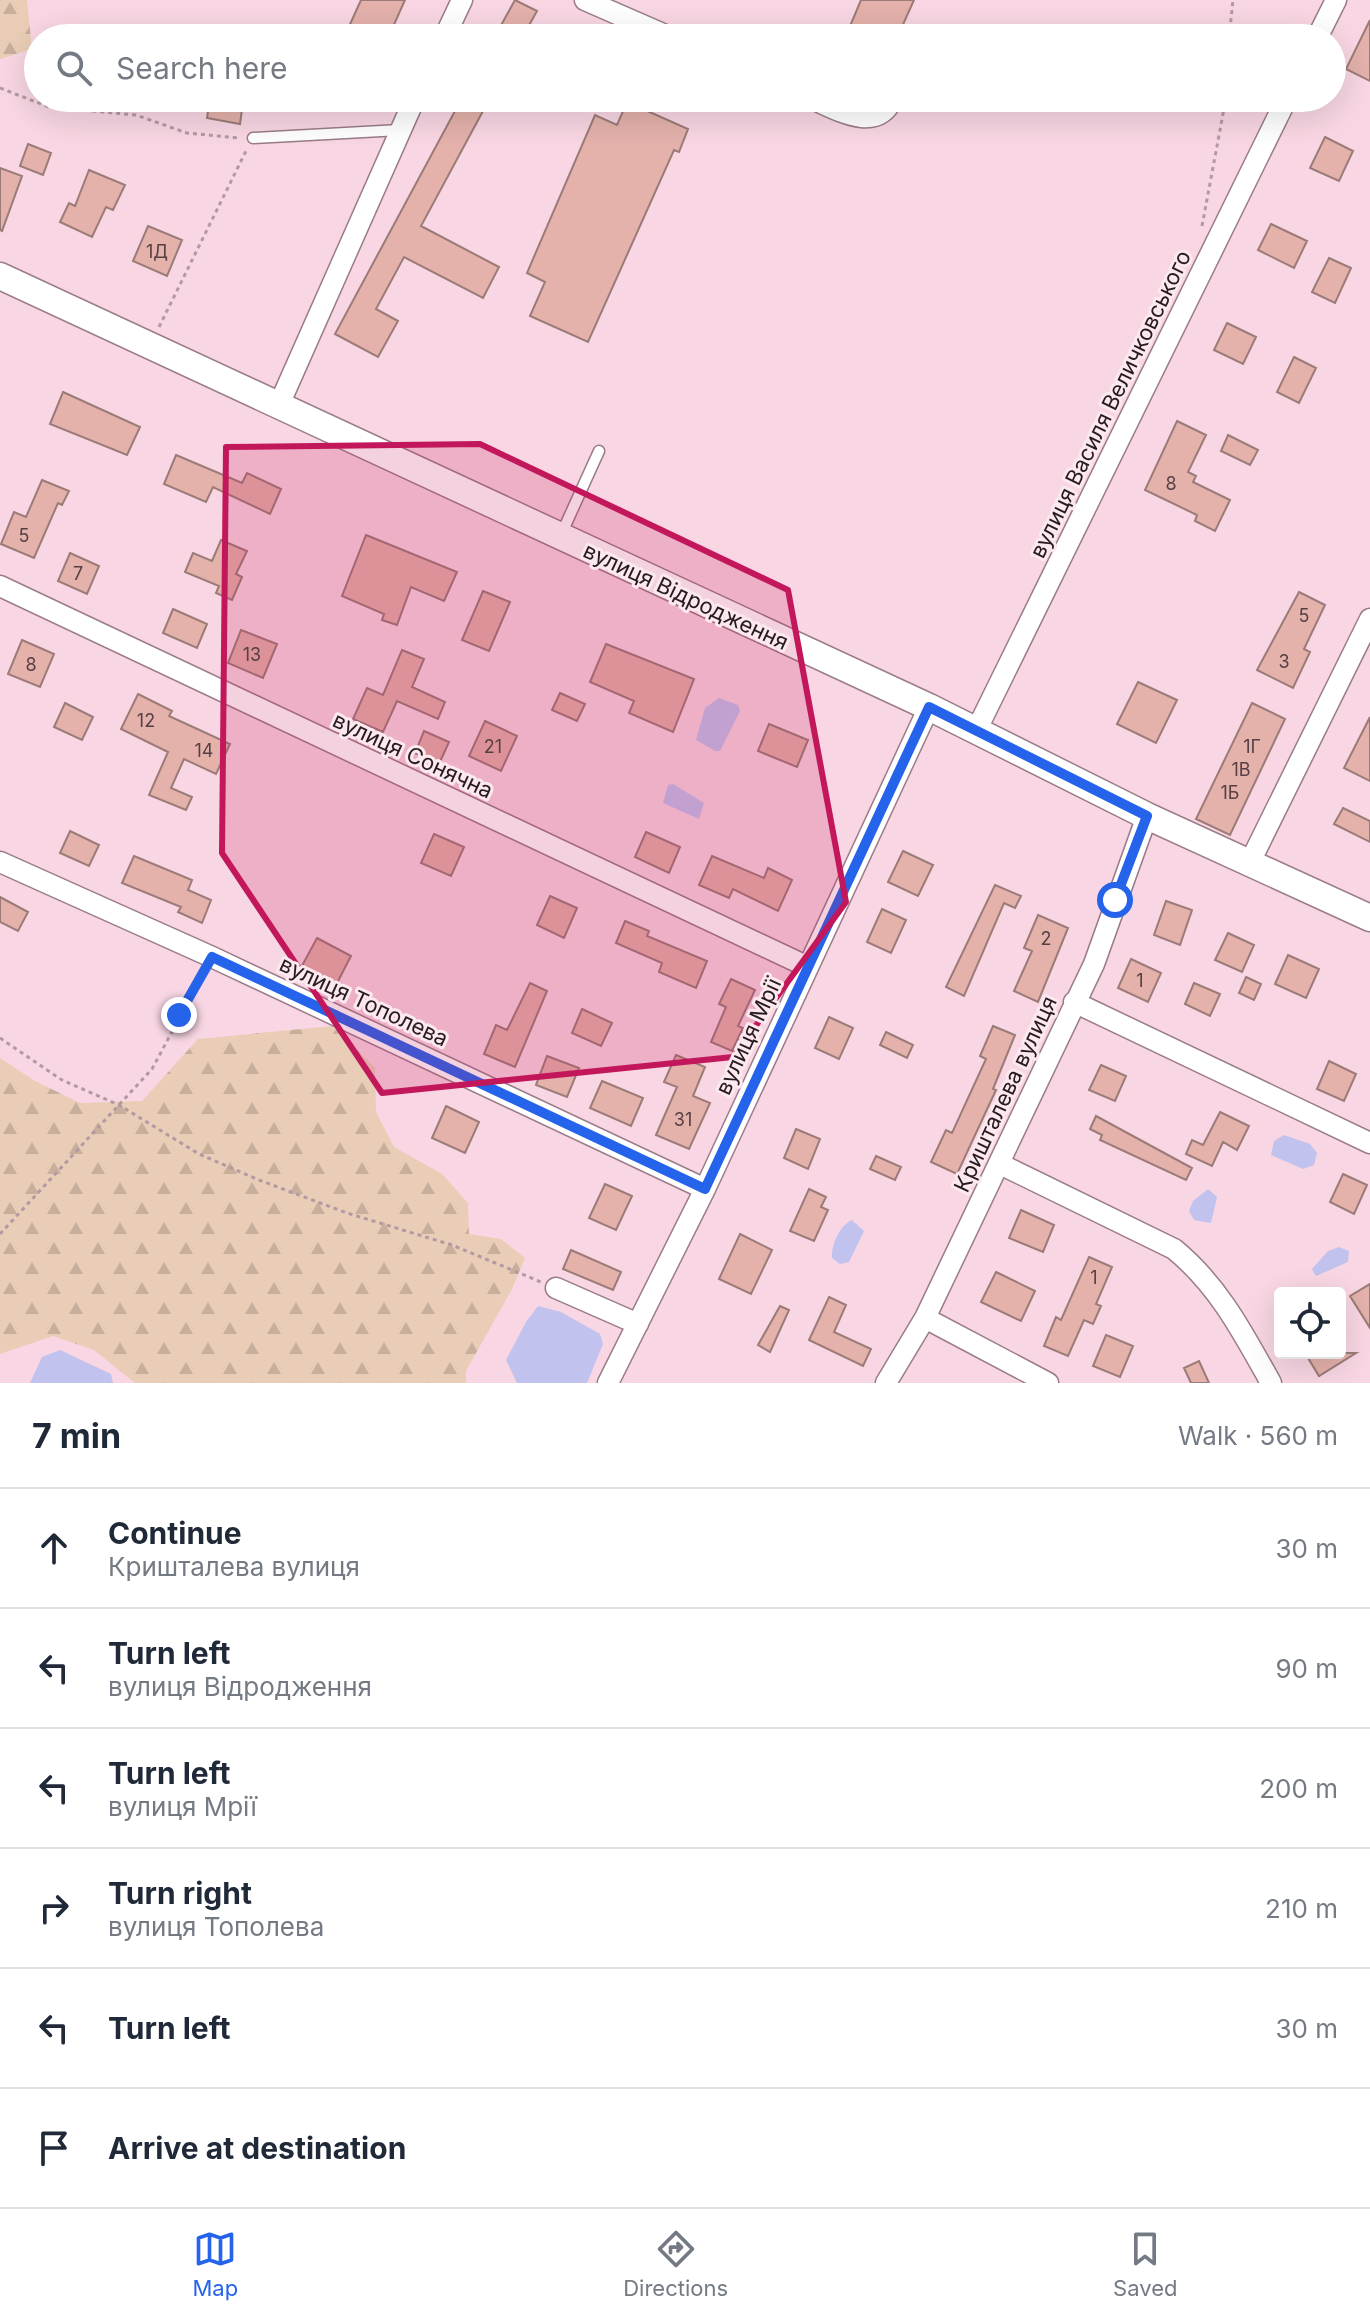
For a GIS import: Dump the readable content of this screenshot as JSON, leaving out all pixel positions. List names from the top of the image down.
{
  "streets": {
    "street": [
      "вулиця Василя Величковського",
      "вулиця Відродження",
      "вулиця Сонячна",
      "вулиця Тополева",
      "вулиця Мрії",
      "Кришталева вулиця"
    ]
  },
  "crossings": [
    ["вулиця Василя Величковського", "вулиця Відродження"],
    ["вулиця Відродження", "вулиця Мрії"],
    ["вулиця Відродження", "Кришталева вулиця"],
    ["вулиця Сонячна", "вулиця Мрії"],
    ["вулиця Тополева", "вулиця Мрії"]
  ],
  "house_numbers": [
    "1Д",
    "8",
    "5",
    "7",
    "5",
    "13",
    "3",
    "8",
    "12",
    "21",
    "1Г",
    "14",
    "1В",
    "1Б",
    "2",
    "1",
    "31",
    "1"
  ],
  "page": {
    "search": "Search here",
    "heading": ["7 min", "Walk · 560 m"],
    "list": [
      ["Continue", "Кришталева вулиця", "30 m"],
      ["Turn left", "вулиця Відродження", "90 m"],
      ["Turn left", "вулиця Мрії", "200 m"],
      ["Turn right", "вулиця Тополева", "210 m"],
      ["Turn left", "30 m"],
      "Arrive at destination"
    ],
    "nav": ["Map", "Directions", "Saved"]
  }
}
